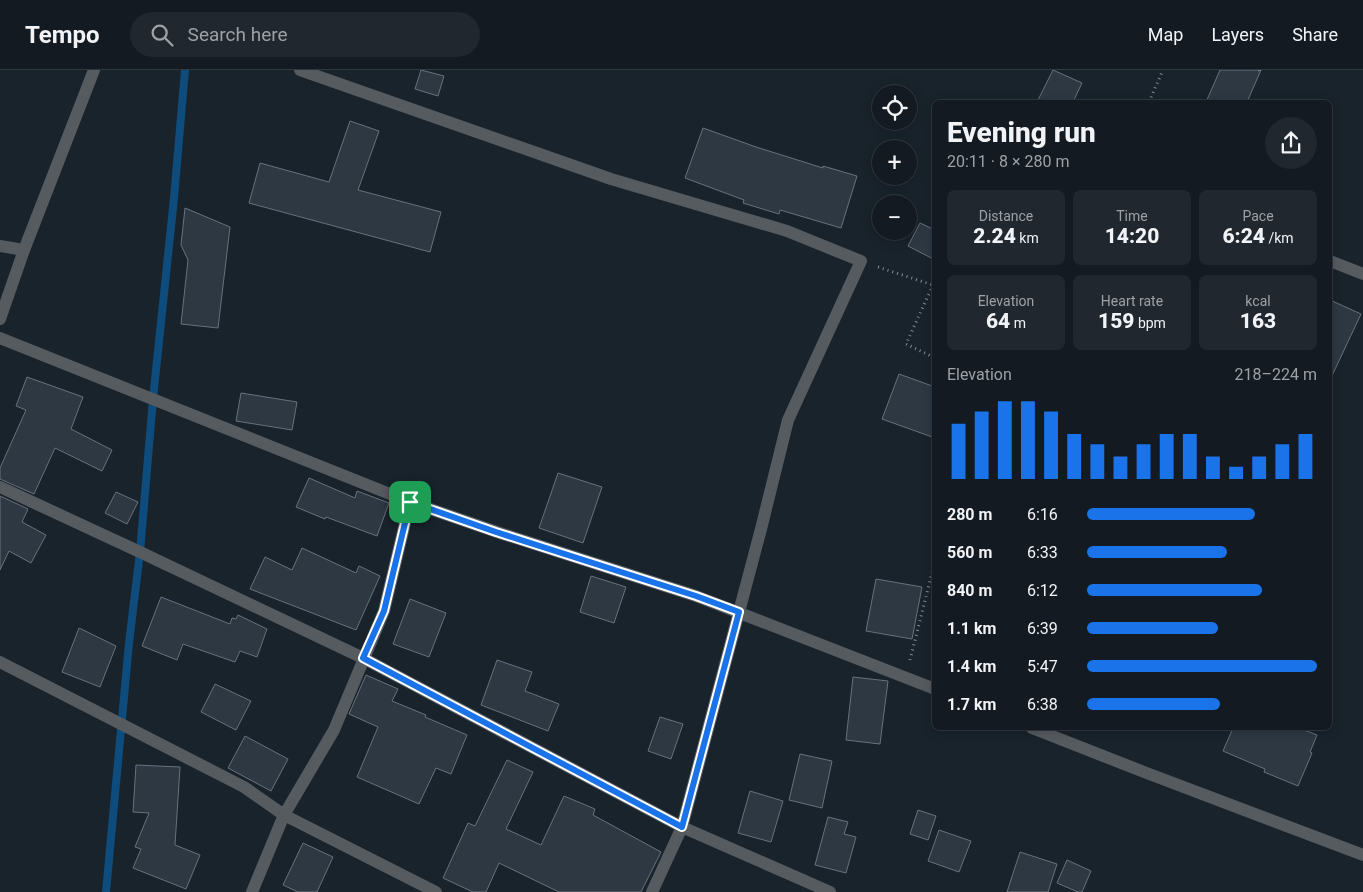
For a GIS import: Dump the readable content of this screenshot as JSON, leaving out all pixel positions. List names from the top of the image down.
{
  "page": {
    "header": "Tempo",
    "search": "Search here",
    "nav": ["Map", "Layers", "Share"],
    "map_buttons": ["+", "−"],
    "heading": ["Evening run", "20:11 · 8 × 280 m"],
    "stats": [
      ["Distance", "2.24 km"],
      ["Time", "14:20"],
      ["Pace", "6:24 /km"],
      ["Elevation", "64 m"],
      ["Heart rate", "159 bpm"],
      ["kcal", "163"]
    ],
    "chart": ["Elevation", "218–224 m"],
    "list": [
      {
        "name": "280 m",
        "note": "6:16"
      },
      {
        "name": "560 m",
        "note": "6:33"
      },
      {
        "name": "840 m",
        "note": "6:12"
      },
      {
        "name": "1.1 km",
        "note": "6:39"
      },
      {
        "name": "1.4 km",
        "note": "5:47"
      },
      {
        "name": "1.7 km",
        "note": "6:38"
      }
    ]
  }
}
